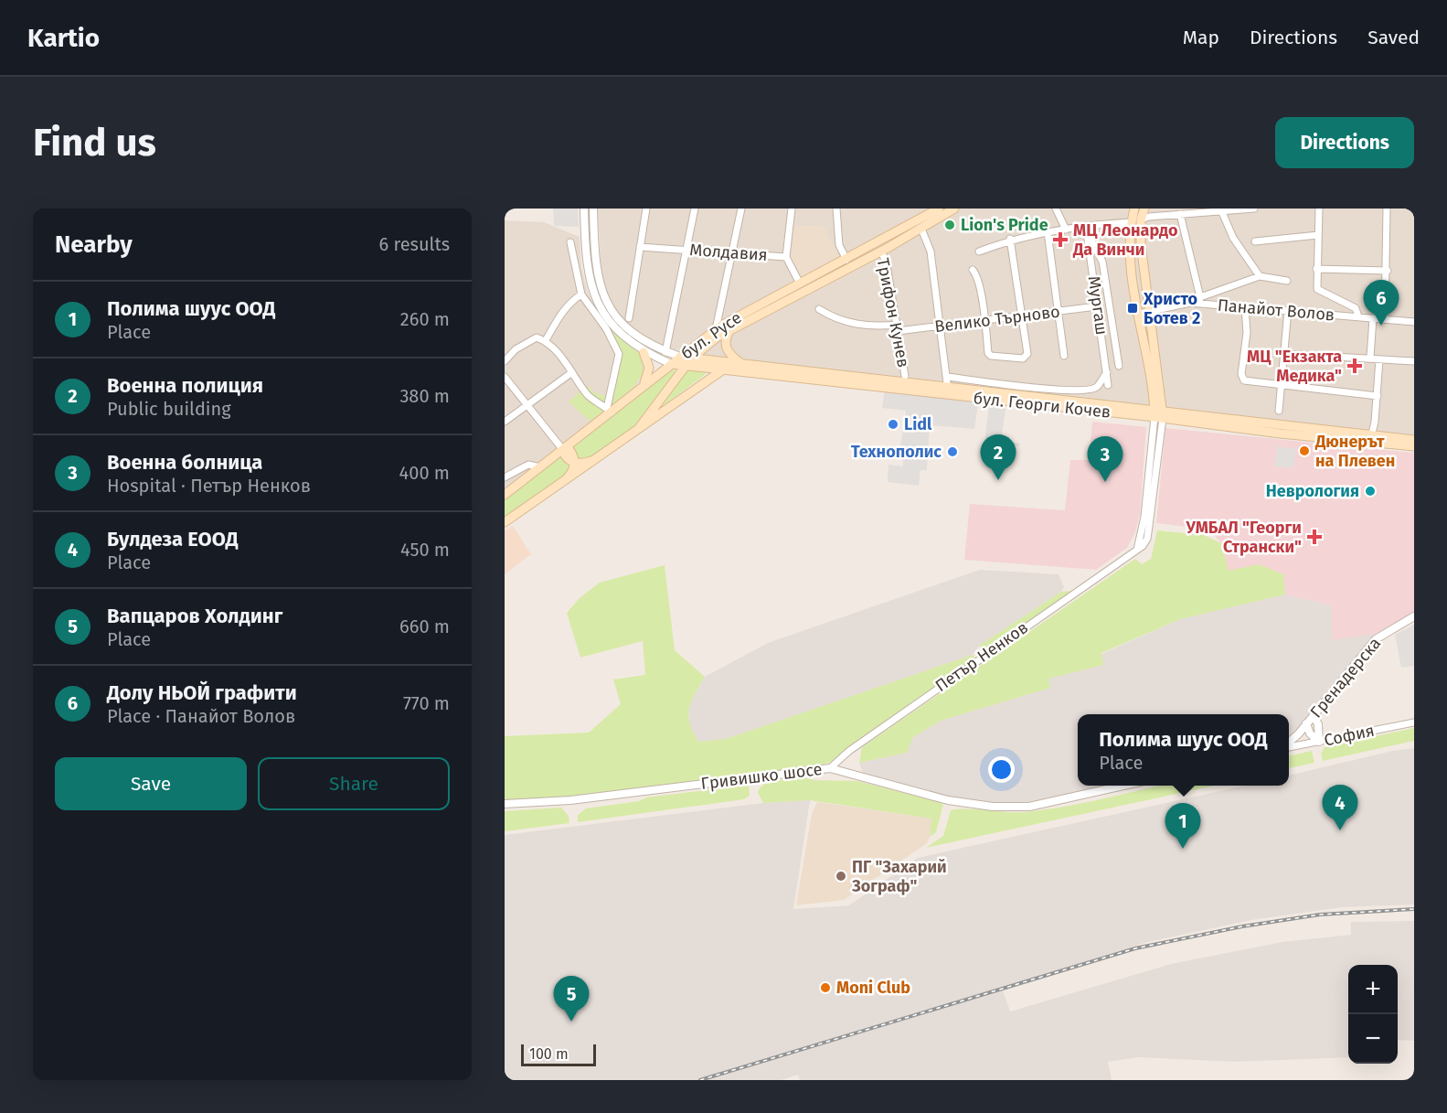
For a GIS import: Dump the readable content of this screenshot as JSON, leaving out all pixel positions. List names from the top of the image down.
{
  "streets": {
    "main road": ["бул. Русе", "бул. Георги Кочев"],
    "street": [
      "Молдавия",
      "Мургаш",
      "Панайот Волов",
      "Трифон Кунев",
      "Велико Търново",
      "Петър Ненков",
      "Гренадерска",
      "София",
      "Гривишко шосе"
    ]
  },
  "crossings": [
    ["Молдавия", "бул. Русе"],
    ["Мургаш", "Велико Търново"],
    ["Трифон Кунев", "Велико Търново"],
    ["Трифон Кунев", "бул. Русе"],
    ["бул. Русе", "бул. Георги Кочев"],
    ["бул. Георги Кочев", "Петър Ненков"],
    ["Петър Ненков", "Гривишко шосе"]
  ],
  "places": {
    "other": [
      "Lion's Pride",
      "Lidl",
      "Дюнерът на Плевен",
      "Технополис",
      "Неврология",
      "ПГ \"Захарий Зограф\"",
      "Moni Club"
    ],
    "health": ["МЦ Леонардо Да Винчи", "МЦ \"Екзакта Медика\"", "УМБАЛ \"Георги Странски\""],
    "transit": ["Христо Ботев 2"]
  },
  "scale_bar": "100 m",
  "page": {
    "header": "Kartio",
    "nav": ["Map", "Directions", "Saved"],
    "buttons": [
      "Directions",
      ["Save", "Share"]
    ],
    "title": "Find us",
    "heading": ["Nearby", "6 results"],
    "list": [
      {
        "mark": "1",
        "name": "Полима шуус ООД",
        "note": "Place",
        "value": "260 m"
      },
      {
        "mark": "2",
        "name": "Военна полиция",
        "note": "Public building",
        "value": "380 m"
      },
      {
        "mark": "3",
        "name": "Военна болница",
        "note": "Hospital · Петър Ненков",
        "value": "400 m"
      },
      {
        "mark": "4",
        "name": "Булдеза ЕООД",
        "note": "Place",
        "value": "450 m"
      },
      {
        "mark": "5",
        "name": "Вапцаров Холдинг",
        "note": "Place",
        "value": "660 m"
      },
      {
        "mark": "6",
        "name": "Долу НЬОЙ графити",
        "note": "Place · Панайот Волов",
        "value": "770 m"
      }
    ],
    "pins": [
      "6",
      "2",
      "3",
      "4",
      "1",
      "5"
    ],
    "popup": ["Полима шуус ООД", "Place"],
    "map_buttons": ["+", "−"],
    "scale": "100 m"
  }
}
